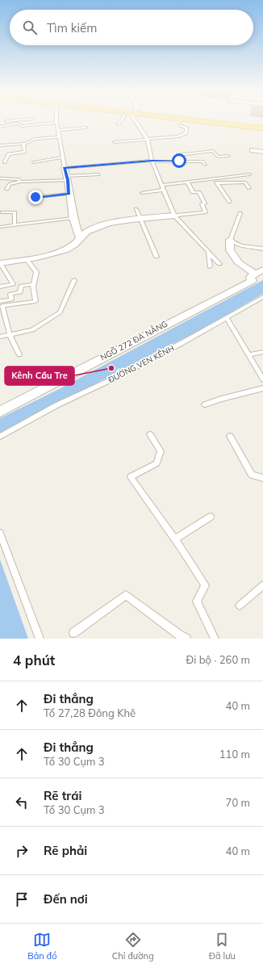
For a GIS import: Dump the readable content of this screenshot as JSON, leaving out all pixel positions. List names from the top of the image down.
{
  "streets": {
    "street": ["NGÕ 272 ĐÀ NẴNG"],
    "lane": ["ĐƯỜNG VEN KÊNH"]
  },
  "places": ["Kênh Cầu Tre"],
  "page": {
    "search": "Tìm kiếm",
    "heading": ["4 phút", "Đi bộ · 260 m"],
    "list": [
      ["Đi thẳng", "Tổ 27,28 Đông Khê", "40 m"],
      ["Đi thẳng", "Tổ 30 Cụm 3", "110 m"],
      ["Rẽ trái", "Tổ 30 Cụm 3", "70 m"],
      ["Rẽ phải", "40 m"],
      "Đến nơi"
    ],
    "nav": ["Bản đồ", "Chỉ đường", "Đã lưu"]
  }
}
